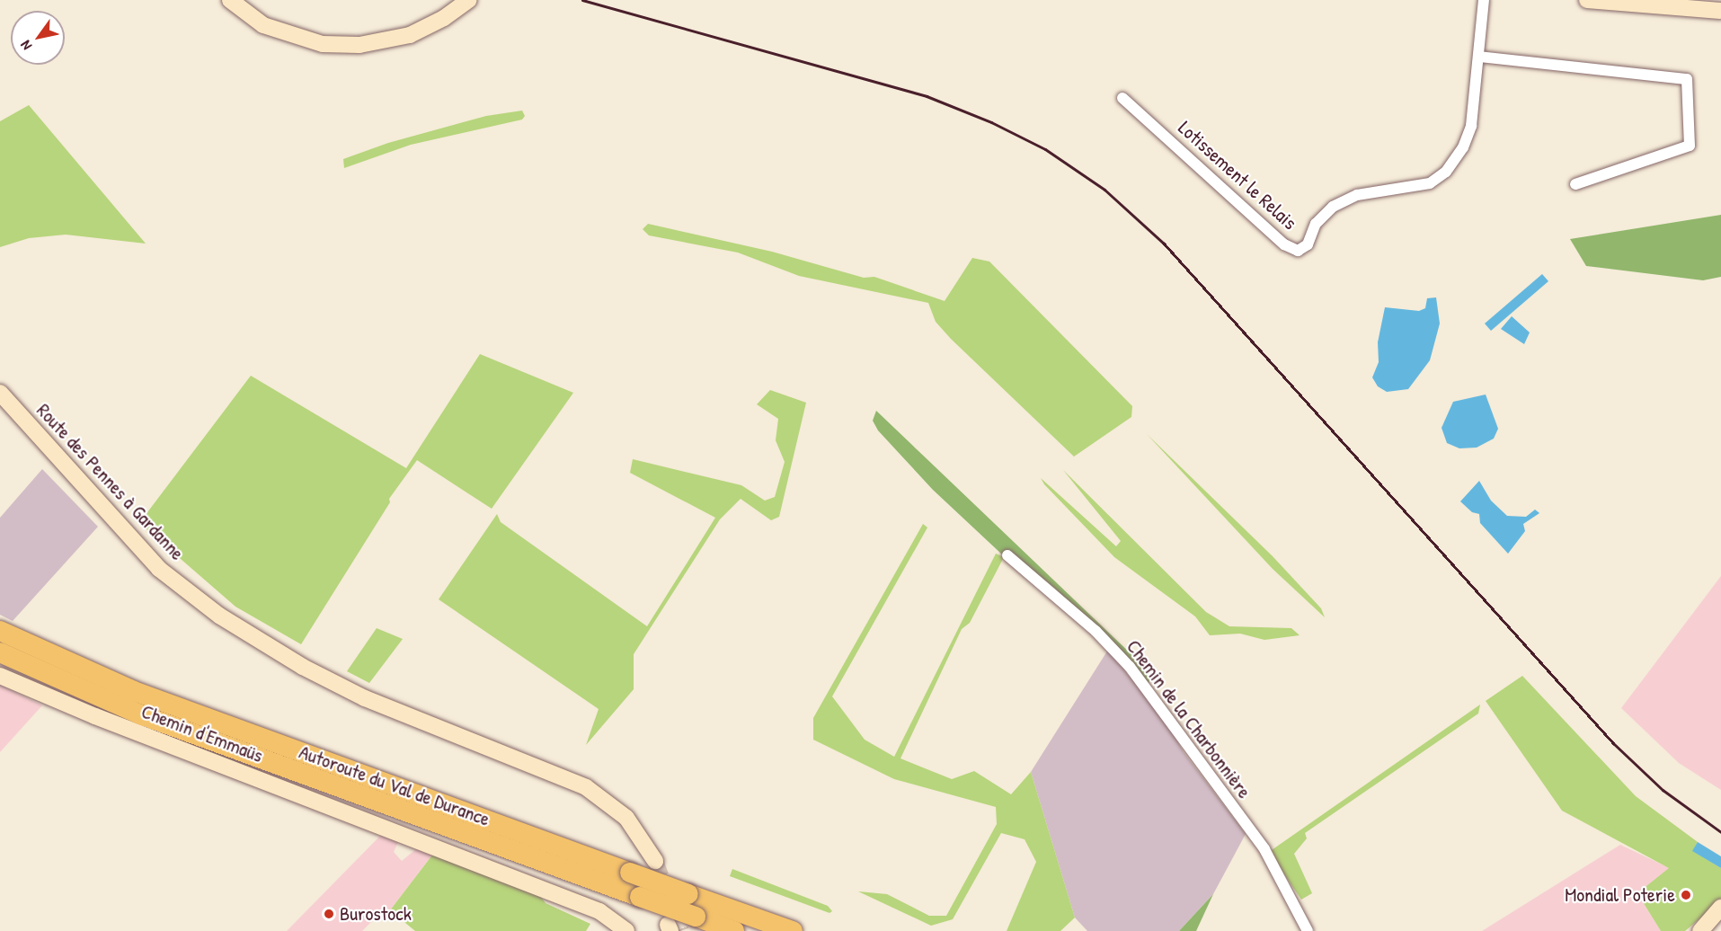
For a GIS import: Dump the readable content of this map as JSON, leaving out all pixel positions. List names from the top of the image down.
{
  "streets": {
    "highway": ["Autoroute du Val de Durance"],
    "main road": ["Route des Pennes à Gardanne", "Chemin d'Emmaüs"],
    "street": ["Lotissement le Relais", "Chemin de la Charbonnière"]
  },
  "places": ["Mondial Poterie", "Burostock"],
  "north": "bottom left"
}
